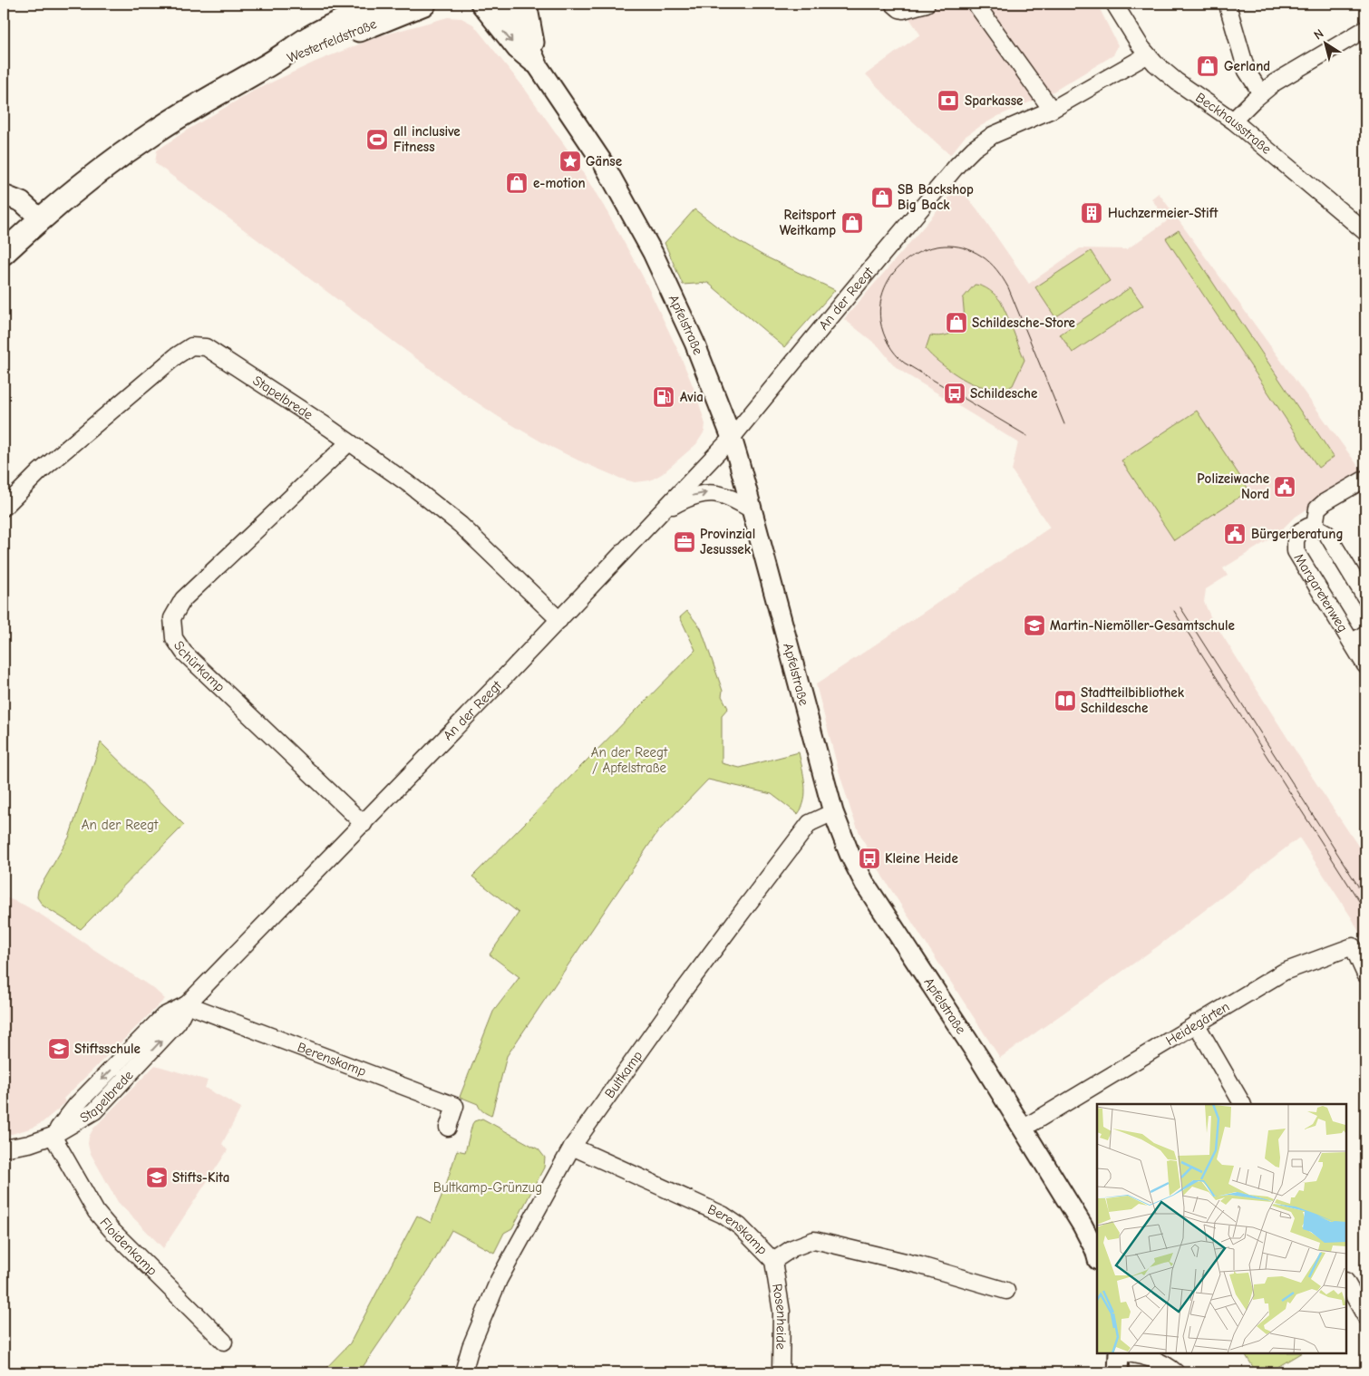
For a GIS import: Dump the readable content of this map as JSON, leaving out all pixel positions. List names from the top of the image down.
{
  "streets": {
    "main road": ["Westerfeldstraße"],
    "street": [
      "Beckhausstraße",
      "An der Reegt",
      "Apfelstraße",
      "Stapelbrede",
      "Margaretenweg",
      "Schürkamp",
      "Heidegärten",
      "Berenskamp",
      "Bultkamp",
      "Floidenkamp",
      "Rosenheide"
    ]
  },
  "crossings": [
    ["Beckhausstraße", "An der Reegt"],
    ["An der Reegt", "Apfelstraße"],
    ["An der Reegt", "Stapelbrede"],
    ["An der Reegt", "Schürkamp"],
    ["An der Reegt", "Berenskamp"],
    ["Apfelstraße", "Heidegärten"],
    ["Apfelstraße", "Bultkamp"],
    ["Stapelbrede", "Schürkamp"],
    ["Stapelbrede", "Berenskamp"],
    ["Stapelbrede", "Floidenkamp"],
    ["Berenskamp", "Bultkamp"],
    ["Berenskamp", "Rosenheide"]
  ],
  "parks": ["An der Reegt / Apfelstraße", "An der Reegt", "Bultkamp-Grünzug"],
  "places": {
    "shop": [
      "Gerland",
      "e-motion",
      "SB Backshop Big Back",
      "Reitsport Weitkamp",
      "Schildesche-Store"
    ],
    "bank": ["Sparkasse"],
    "sports": ["all inclusive Fitness"],
    "place": ["Gänse"],
    "building": ["Huchzermeier-Stift"],
    "bus stop": ["Schildesche", "Kleine Heide"],
    "fuel station": ["Avia"],
    "public building": ["Polizeiwache Nord", "Bürgerberatung"],
    "office": ["Provinzial Jesussek"],
    "school or university": ["Martin-Niemöller-Gesamtschule", "Stiftsschule", "Stifts-Kita"],
    "library": ["Stadtteilbibliothek Schildesche"]
  },
  "north": "top left"
}
